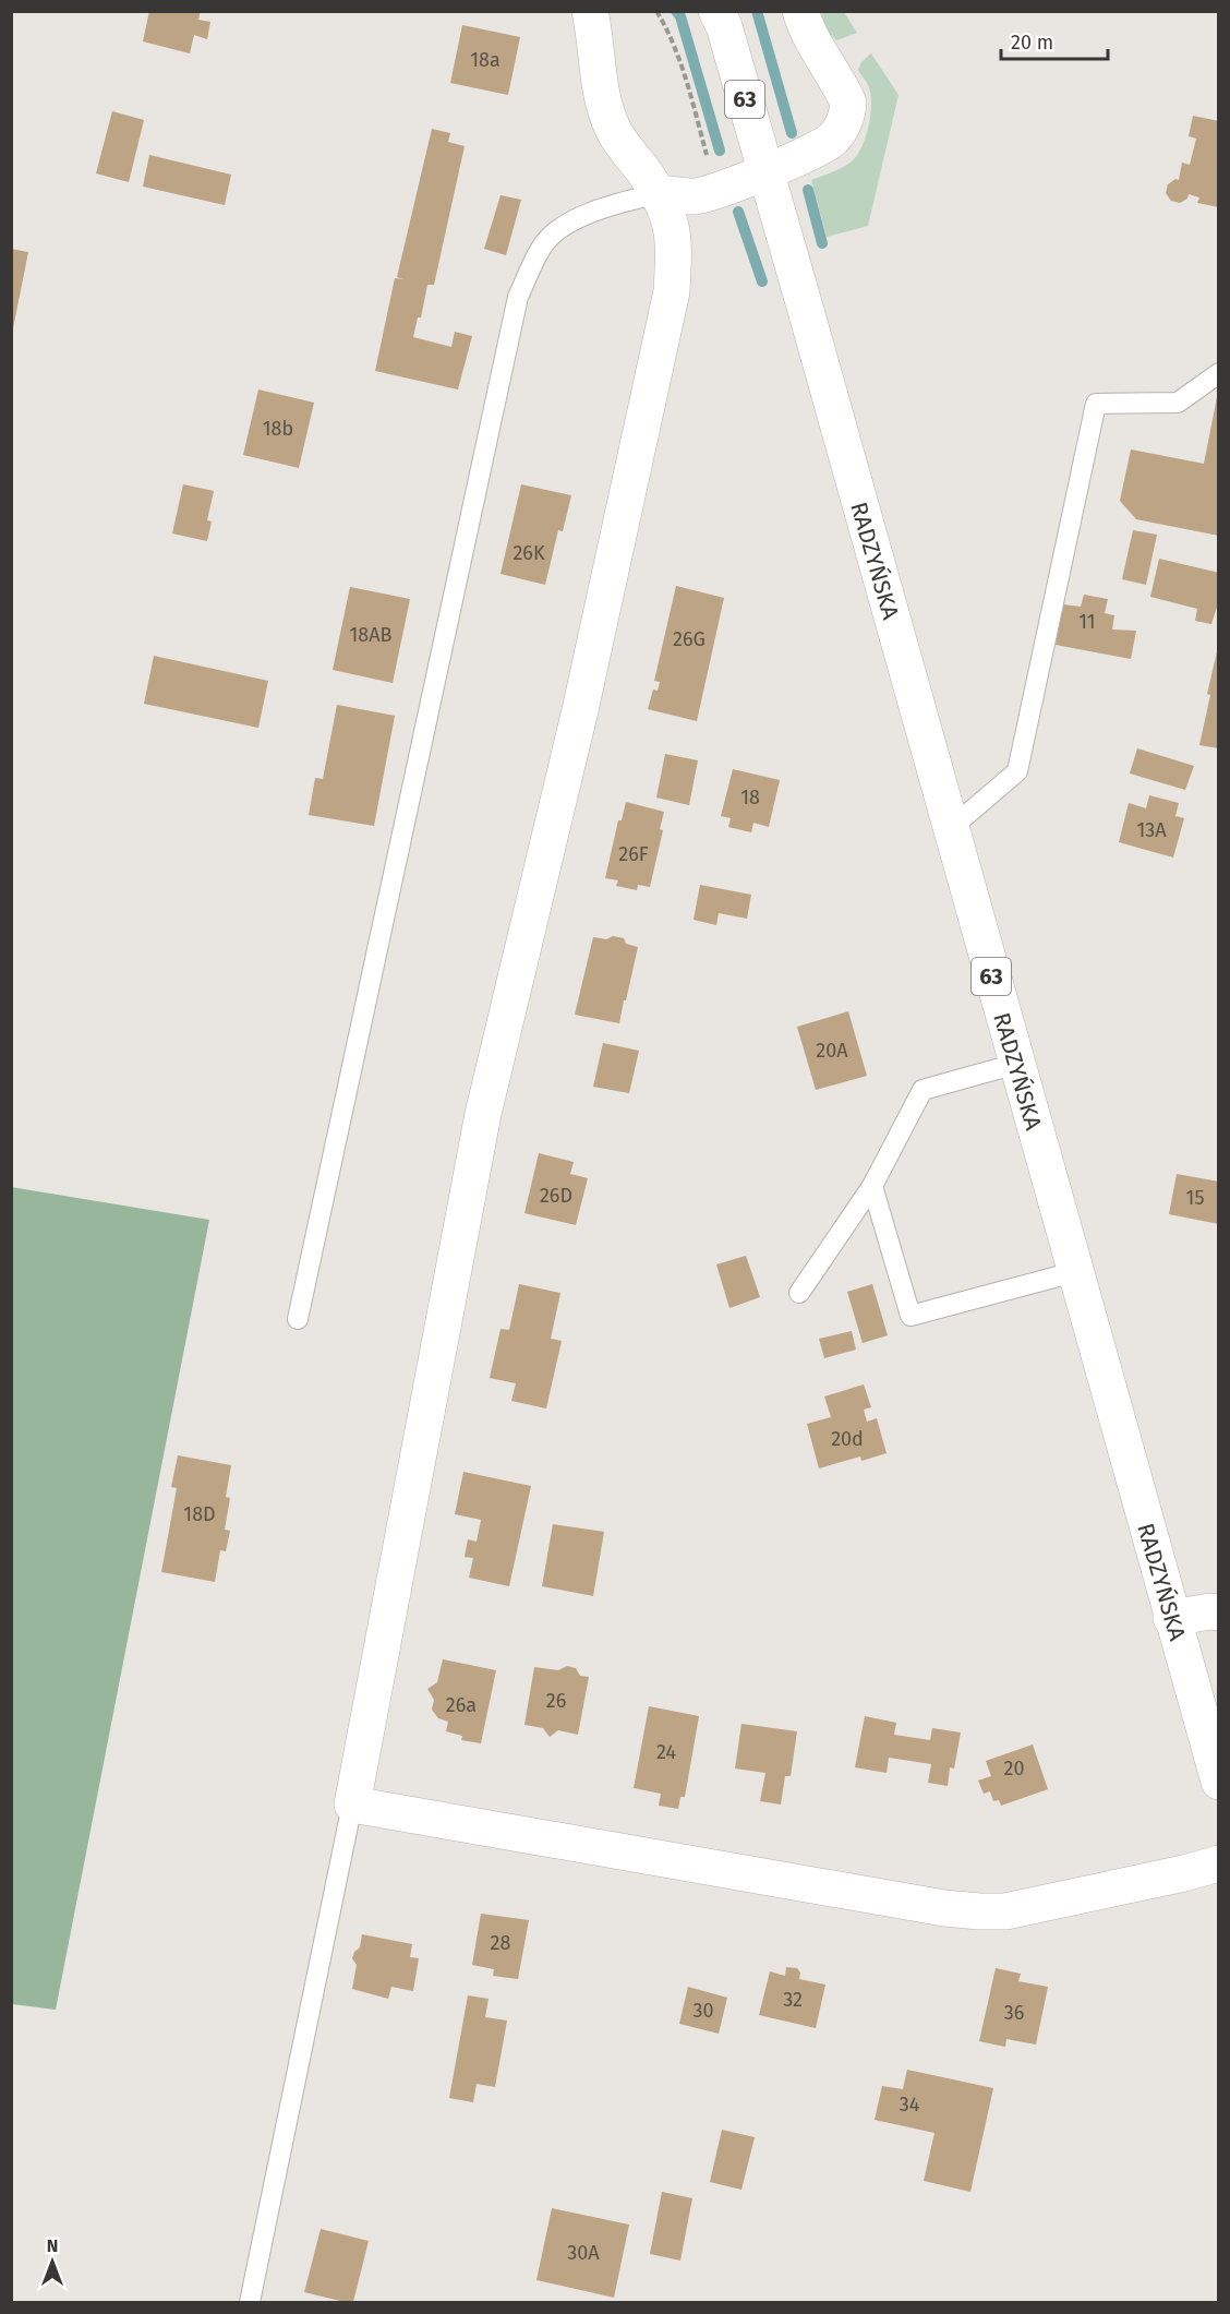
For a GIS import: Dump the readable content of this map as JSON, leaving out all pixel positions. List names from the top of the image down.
{
  "streets": {
    "street": ["63", "RADZYŃSKA"]
  },
  "house_numbers": [
    "18a",
    "18b",
    "26K",
    "11",
    "18AB",
    "26G",
    "18",
    "13A",
    "26F",
    "20A",
    "26D",
    "15",
    "20d",
    "18D",
    "26",
    "26a",
    "24",
    "20",
    "28",
    "32",
    "30",
    "36",
    "34",
    "30A"
  ],
  "scale_bar": "20 m",
  "north": "top"
}
